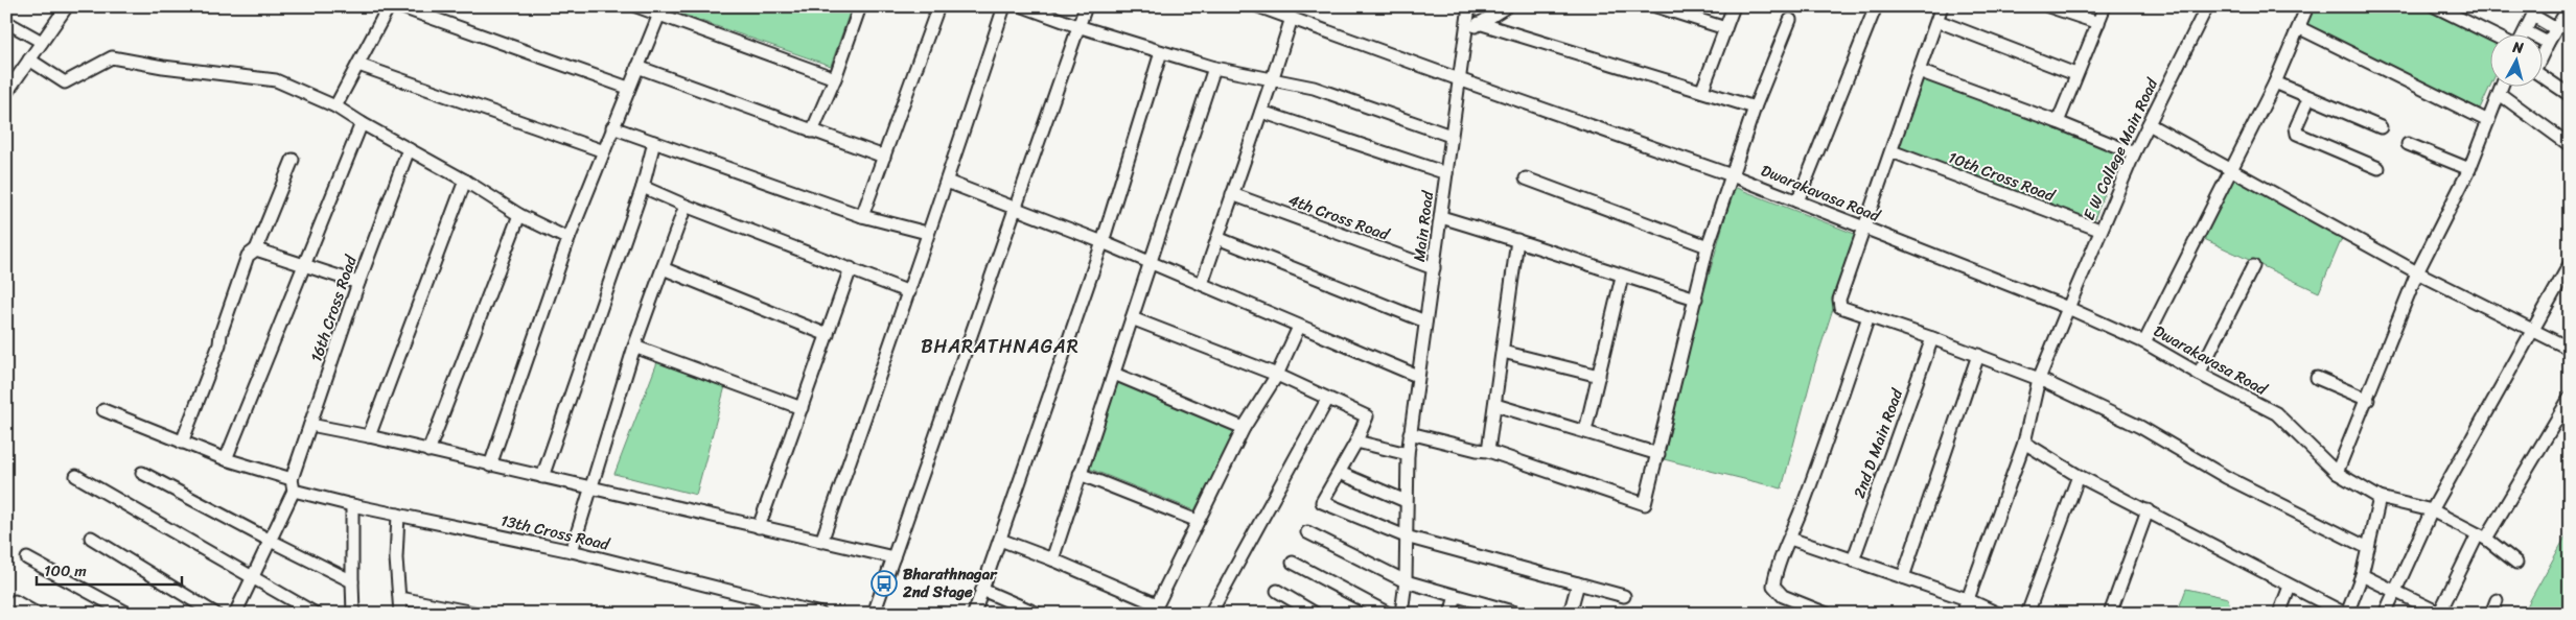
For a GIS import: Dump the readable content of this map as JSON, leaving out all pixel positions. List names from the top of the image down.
{
  "streets": {
    "street": [
      "E W College Main Road",
      "10th Cross Road",
      "Dwarakavasa Road",
      "4th Cross Road",
      "Main Road",
      "16th Cross Road",
      "2nd D Main Road",
      "13th Cross Road"
    ]
  },
  "crossings": [
    ["E W College Main Road", "10th Cross Road"],
    ["E W College Main Road", "Dwarakavasa Road"],
    ["Dwarakavasa Road", "Main Road"],
    ["4th Cross Road", "Main Road"],
    ["16th Cross Road", "13th Cross Road"]
  ],
  "districts": ["BHARATHNAGAR"],
  "places": {
    "bus stop": ["Bharathnagar 2nd Stage"]
  },
  "scale_bar": "100 m",
  "north": "top"
}
